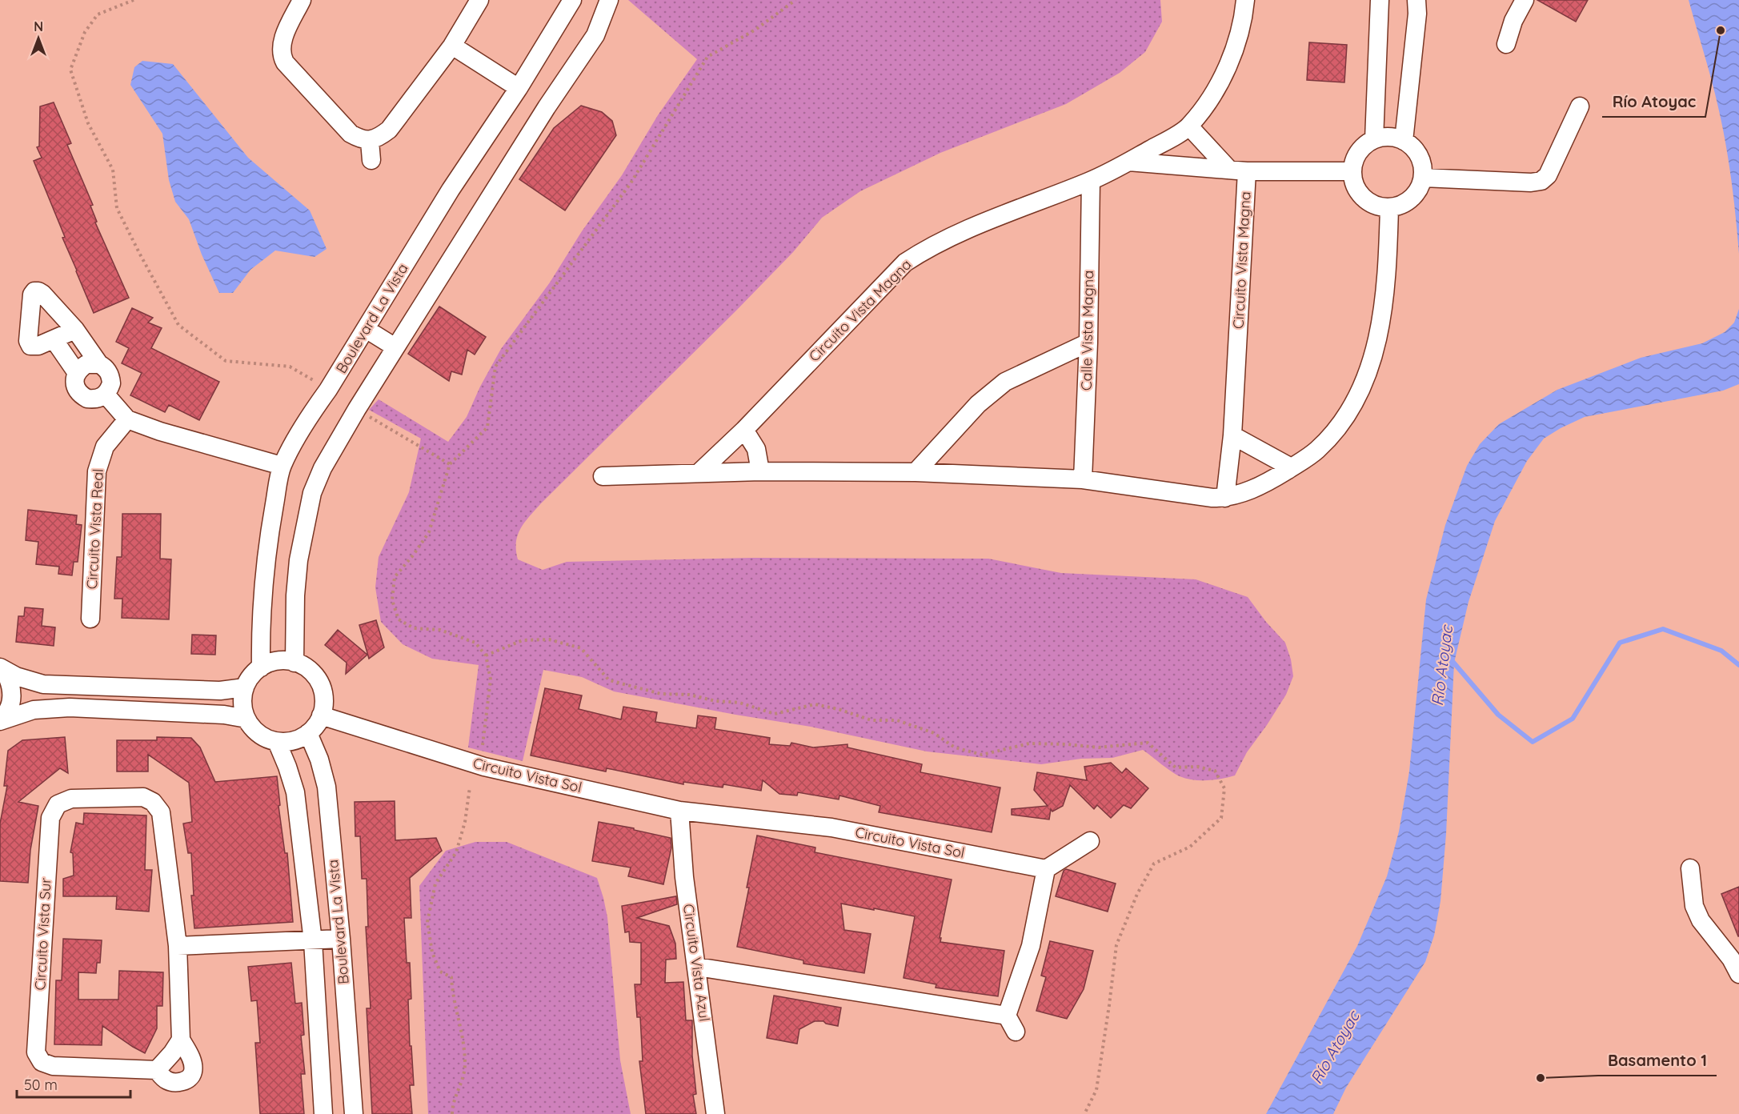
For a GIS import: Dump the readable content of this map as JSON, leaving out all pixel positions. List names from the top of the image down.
{
  "streets": {
    "street": [
      "Circuito Vista Magna",
      "Boulevard La Vista",
      "Calle Vista Magna",
      "Circuito Vista Real",
      "Circuito Vista Sol",
      "Circuito Vista Sur",
      "Circuito Vista Azul"
    ]
  },
  "crossings": [
    ["Circuito Vista Magna", "Calle Vista Magna"],
    ["Boulevard La Vista", "Circuito Vista Sol"],
    ["Circuito Vista Sol", "Circuito Vista Azul"]
  ],
  "water": ["Río Atoyac"],
  "places": ["Río Atoyac", "Basamento 1"],
  "scale_bar": "50 m",
  "north": "top"
}
